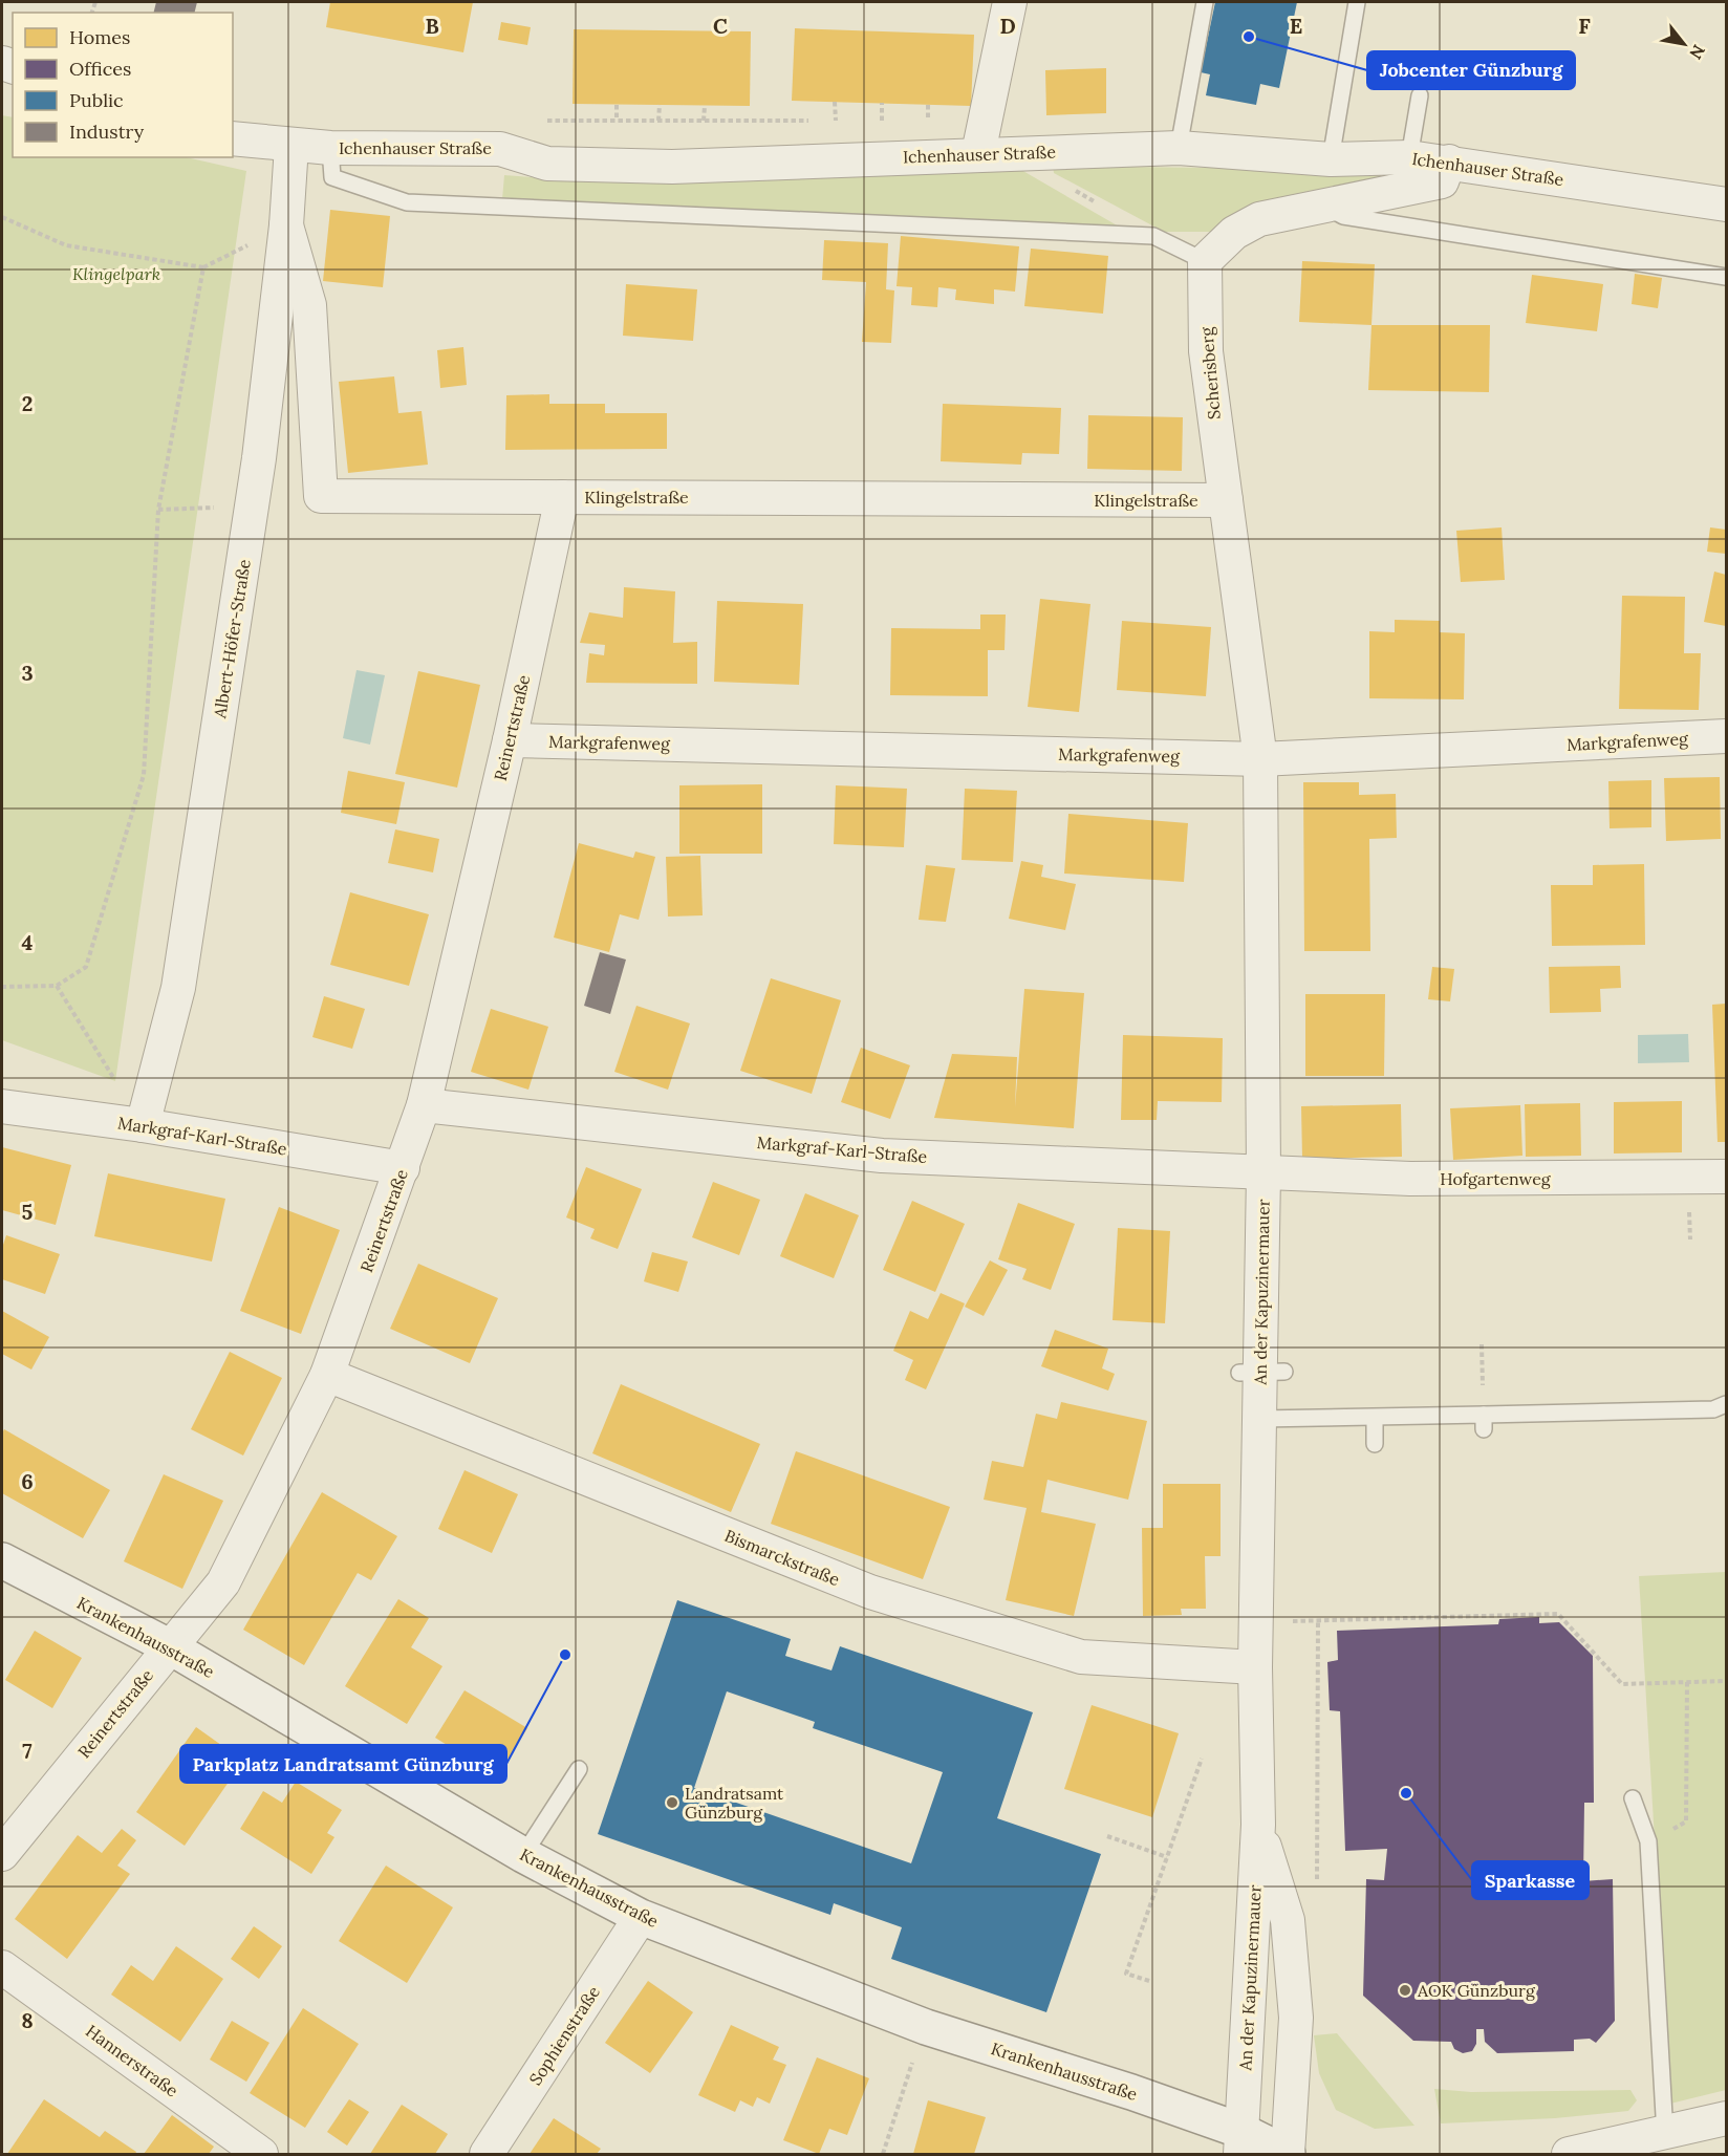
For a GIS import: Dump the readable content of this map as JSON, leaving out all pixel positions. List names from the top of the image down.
{
  "streets": {
    "street": [
      "Ichenhauser Straße",
      "Scherisberg",
      "Klingelstraße",
      "Albert-Höfer-Straße",
      "Reinertstraße",
      "Markgrafenweg",
      "Markgraf-Karl-Straße",
      "Hofgartenweg",
      "An der Kapuzinermauer",
      "Bismarckstraße",
      "Krankenhausstraße",
      "Sophienstraße",
      "Hannerstraße"
    ]
  },
  "crossings": [
    ["Ichenhauser Straße", "Albert-Höfer-Straße"],
    ["Scherisberg", "Klingelstraße"],
    ["Scherisberg", "Markgrafenweg"],
    ["Scherisberg", "An der Kapuzinermauer"],
    ["Klingelstraße", "Albert-Höfer-Straße"],
    ["Klingelstraße", "Reinertstraße"],
    ["Albert-Höfer-Straße", "Markgraf-Karl-Straße"],
    ["Reinertstraße", "Markgrafenweg"],
    ["Reinertstraße", "Markgraf-Karl-Straße"],
    ["Reinertstraße", "Bismarckstraße"],
    ["Reinertstraße", "Krankenhausstraße"],
    ["Markgrafenweg", "An der Kapuzinermauer"],
    ["Markgraf-Karl-Straße", "Hofgartenweg"],
    ["Markgraf-Karl-Straße", "An der Kapuzinermauer"],
    ["Hofgartenweg", "An der Kapuzinermauer"],
    ["An der Kapuzinermauer", "Bismarckstraße"],
    ["An der Kapuzinermauer", "Krankenhausstraße"],
    ["Krankenhausstraße", "Sophienstraße"]
  ],
  "parks": ["Klingelpark"],
  "places": [
    "Jobcenter Günzburg",
    "Parkplatz Landratsamt Günzburg",
    "Sparkasse",
    "Landratsamt Günzburg",
    "AOK Günzburg"
  ],
  "legend": [
    "Homes",
    "Offices",
    "Public",
    "Industry"
  ],
  "north": "bottom right",
  "grid": {
    "columns": [
      "B",
      "C",
      "D",
      "E",
      "F"
    ],
    "rows": [
      "2",
      "3",
      "4",
      "5",
      "6",
      "7",
      "8"
    ]
  }
}
